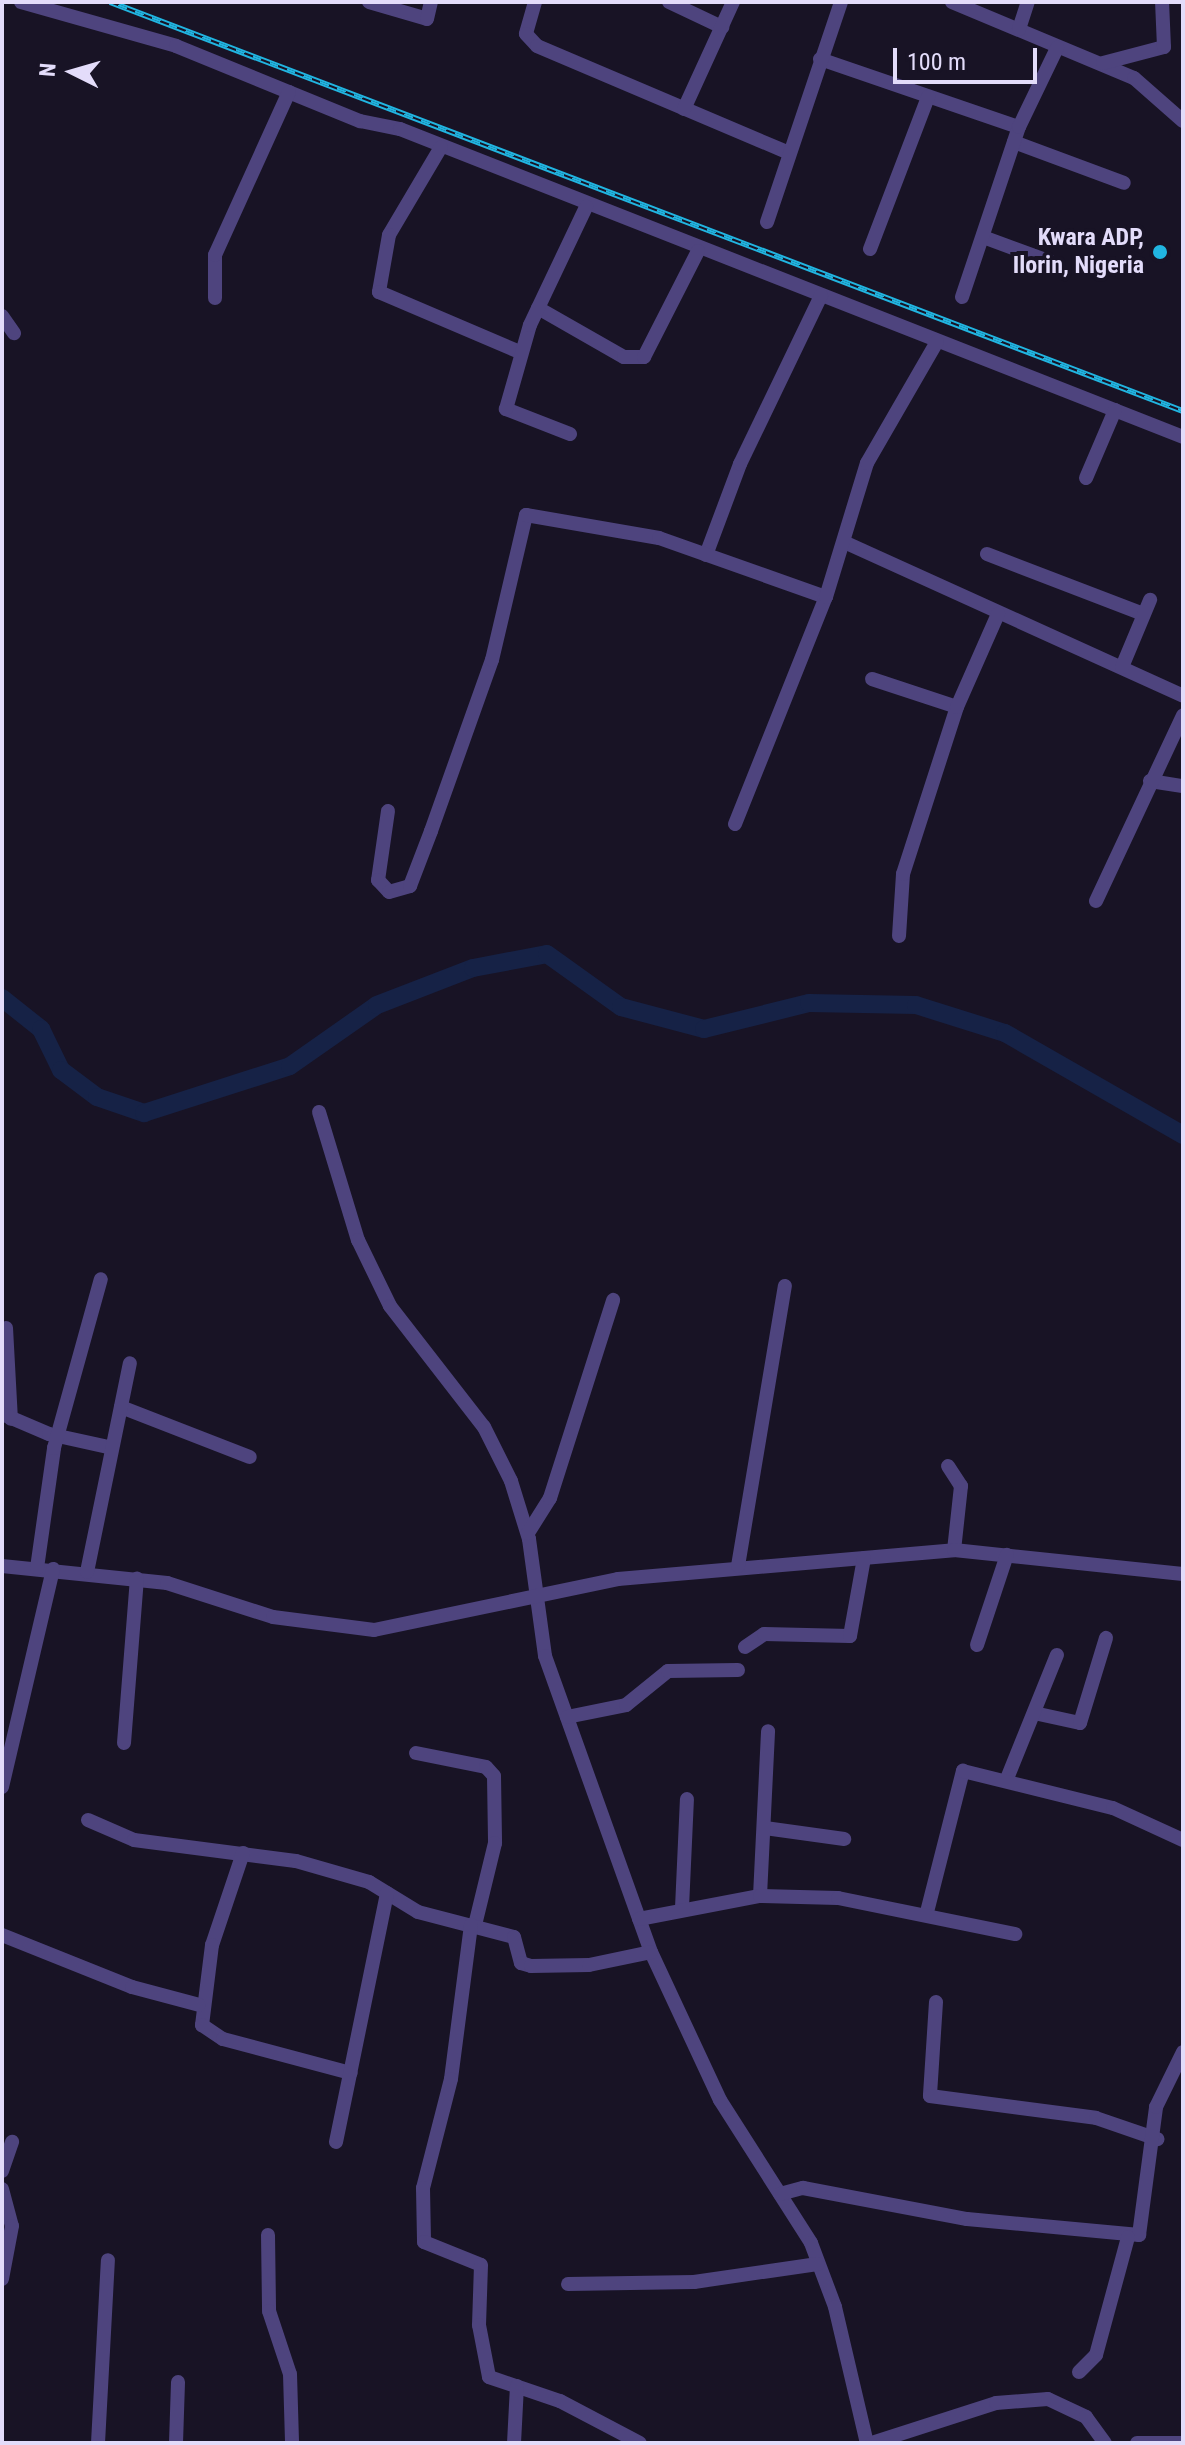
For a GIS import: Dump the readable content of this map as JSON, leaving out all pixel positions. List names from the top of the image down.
{
  "places": ["Kwara ADP, Ilorin, Nigeria"],
  "scale_bar": "100 m",
  "north": "left"
}
